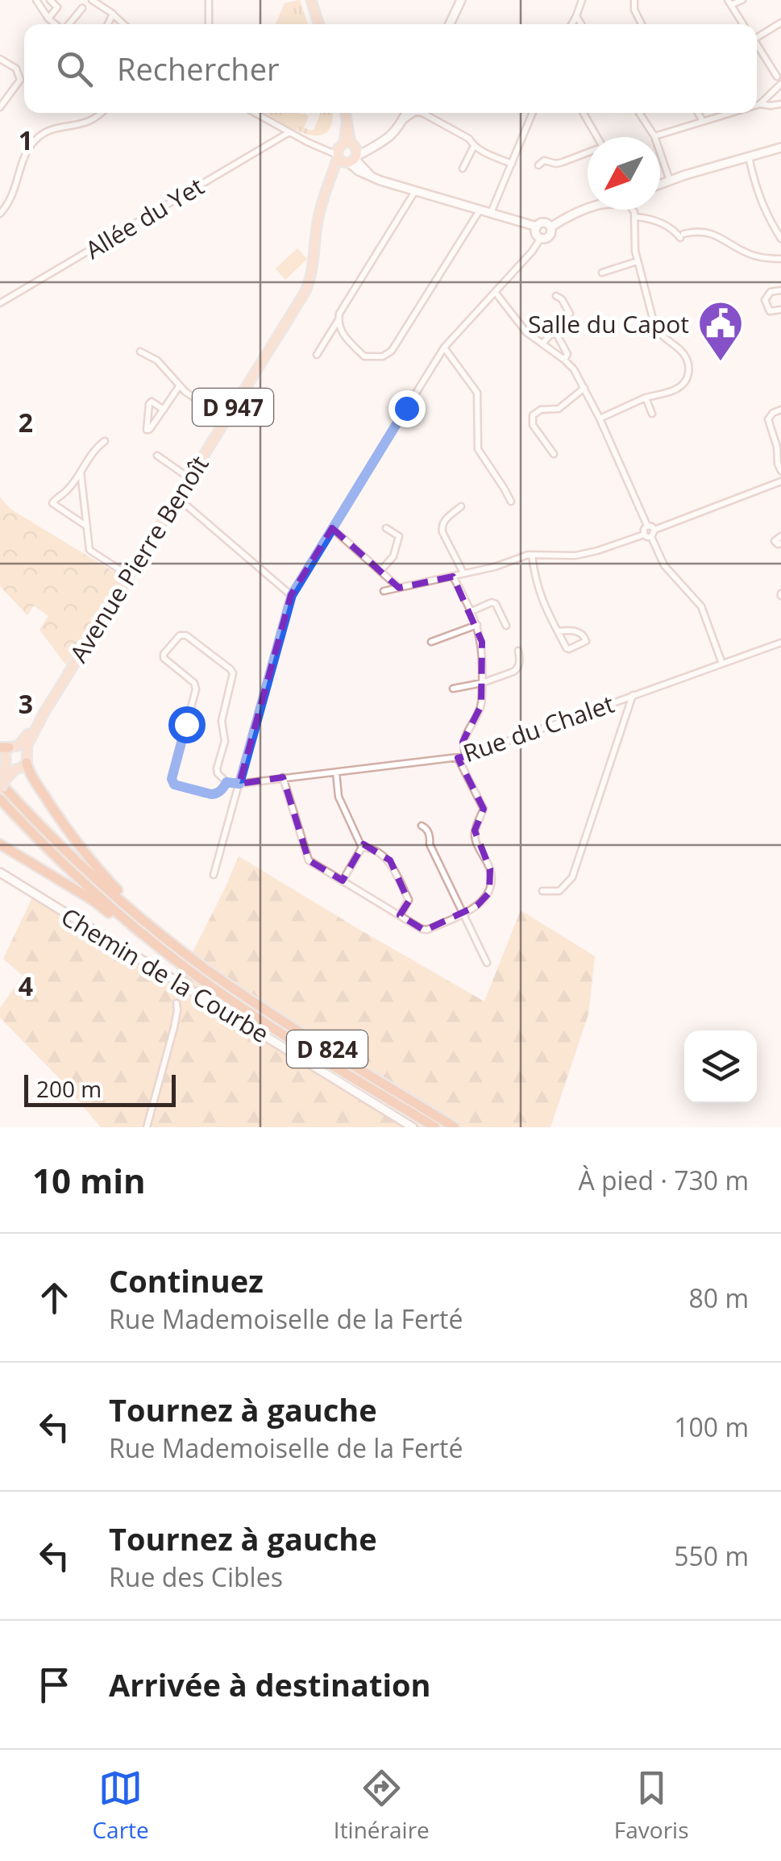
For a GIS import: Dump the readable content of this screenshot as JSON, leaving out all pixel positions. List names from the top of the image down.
{
  "streets": {
    "highway": ["D 824"],
    "main road": ["D 947", "Avenue Pierre Benoît"],
    "street": ["Allée du Yet", "Rue du Chalet", "Chemin de la Courbe"]
  },
  "places": {
    "public building": ["Salle du Capot"]
  },
  "scale_bar": "200 m",
  "north": "bottom left",
  "page": {
    "search": "Rechercher",
    "scale": "200 m",
    "heading": ["10 min", "À pied · 730 m"],
    "list": [
      ["Continuez", "Rue Mademoiselle de la Ferté", "80 m"],
      ["Tournez à gauche", "Rue Mademoiselle de la Ferté", "100 m"],
      ["Tournez à gauche", "Rue des Cibles", "550 m"],
      "Arrivée à destination"
    ],
    "nav": ["Carte", "Itinéraire", "Favoris"]
  },
  "grid": {
    "rows": [
      "1",
      "2",
      "3",
      "4"
    ]
  }
}
